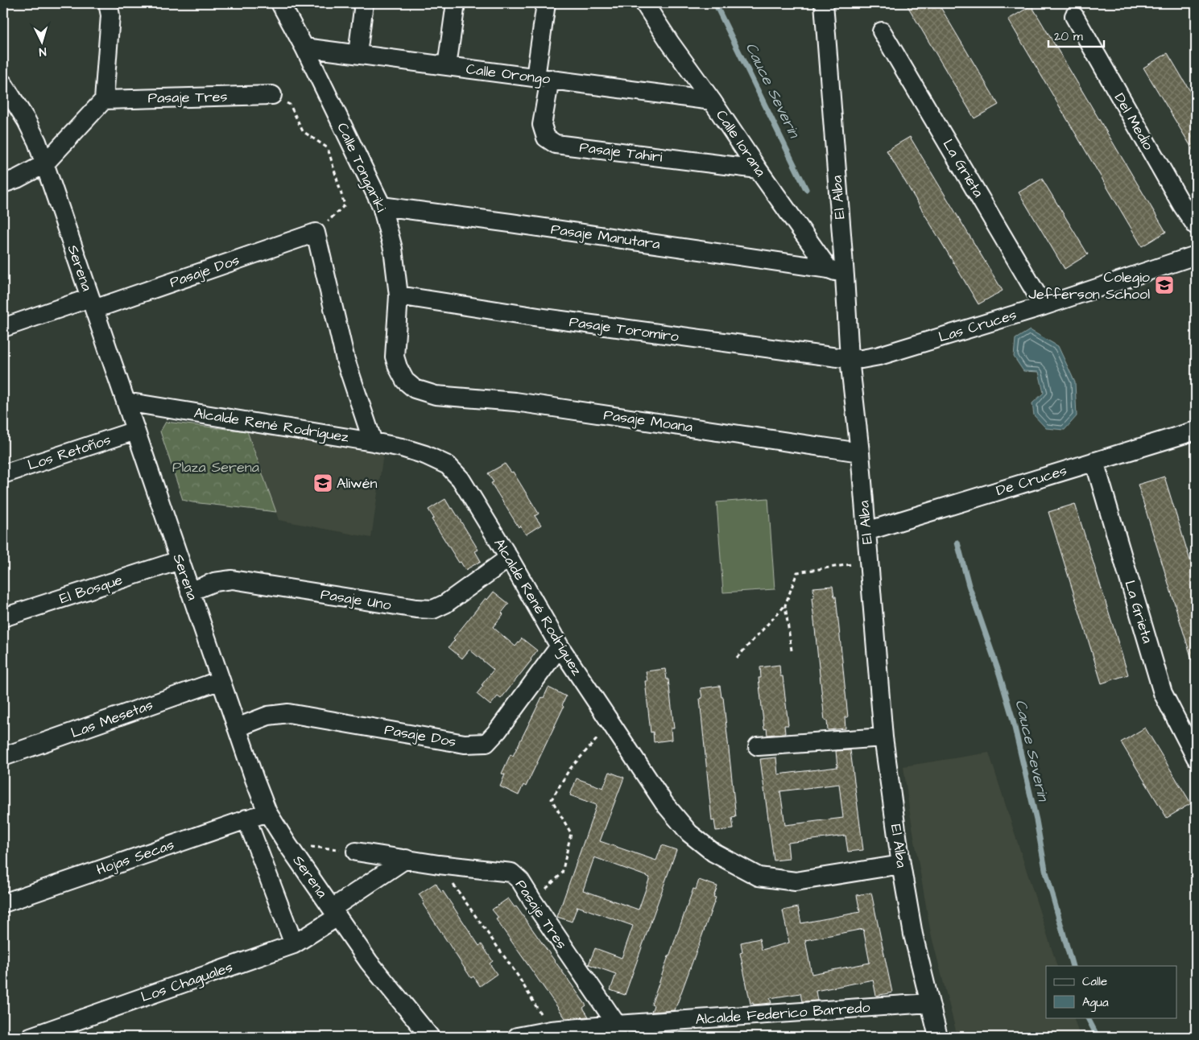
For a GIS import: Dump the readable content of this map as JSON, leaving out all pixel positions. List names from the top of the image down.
{
  "streets": {
    "street": [
      "Calle Orongo",
      "Pasaje Tres",
      "Del Medio",
      "Calle Iorana",
      "Pasaje Tahiri",
      "Calle Tongariki",
      "La Grieta",
      "El Alba",
      "Pasaje Manutara",
      "Serena",
      "Pasaje Dos",
      "Las Cruces",
      "Pasaje Toromiro",
      "Pasaje Moana",
      "Alcalde René Rodríguez",
      "Los Retoños",
      "De Cruces",
      "El Bosque",
      "Pasaje Uno",
      "Las Mesetas",
      "Hojas Secas",
      "Los Chaguales",
      "Alcalde Federico Barredo"
    ]
  },
  "crossings": [
    ["Calle Orongo", "Calle Iorana"],
    ["Calle Orongo", "Pasaje Tahiri"],
    ["Calle Orongo", "Calle Tongariki"],
    ["Pasaje Tres", "Alcalde Federico Barredo"],
    ["Calle Iorana", "Pasaje Tahiri"],
    ["Calle Iorana", "El Alba"],
    ["Calle Iorana", "Pasaje Manutara"],
    ["Calle Tongariki", "Pasaje Manutara"],
    ["Calle Tongariki", "Pasaje Toromiro"],
    ["Calle Tongariki", "Pasaje Moana"],
    ["La Grieta", "Las Cruces"],
    ["La Grieta", "De Cruces"],
    ["El Alba", "Pasaje Manutara"],
    ["El Alba", "Las Cruces"],
    ["El Alba", "Pasaje Toromiro"],
    ["El Alba", "Pasaje Moana"],
    ["El Alba", "Alcalde René Rodríguez"],
    ["El Alba", "De Cruces"],
    ["El Alba", "Alcalde Federico Barredo"],
    ["Serena", "Pasaje Dos"],
    ["Serena", "Alcalde René Rodríguez"],
    ["Serena", "Los Retoños"],
    ["Serena", "El Bosque"],
    ["Serena", "Pasaje Uno"],
    ["Serena", "Las Mesetas"],
    ["Serena", "Hojas Secas"],
    ["Serena", "Los Chaguales"],
    ["Pasaje Dos", "Alcalde René Rodríguez"],
    ["Las Cruces", "Pasaje Toromiro"],
    ["Alcalde René Rodríguez", "Pasaje Uno"]
  ],
  "water": ["Cauce Severin"],
  "parks": ["Plaza Serena"],
  "places": {
    "school or university": ["Colegio Jefferson School", "Aliwén"]
  },
  "legend": ["Calle", "Agua"],
  "scale_bar": "20 m",
  "north": "bottom"
}
